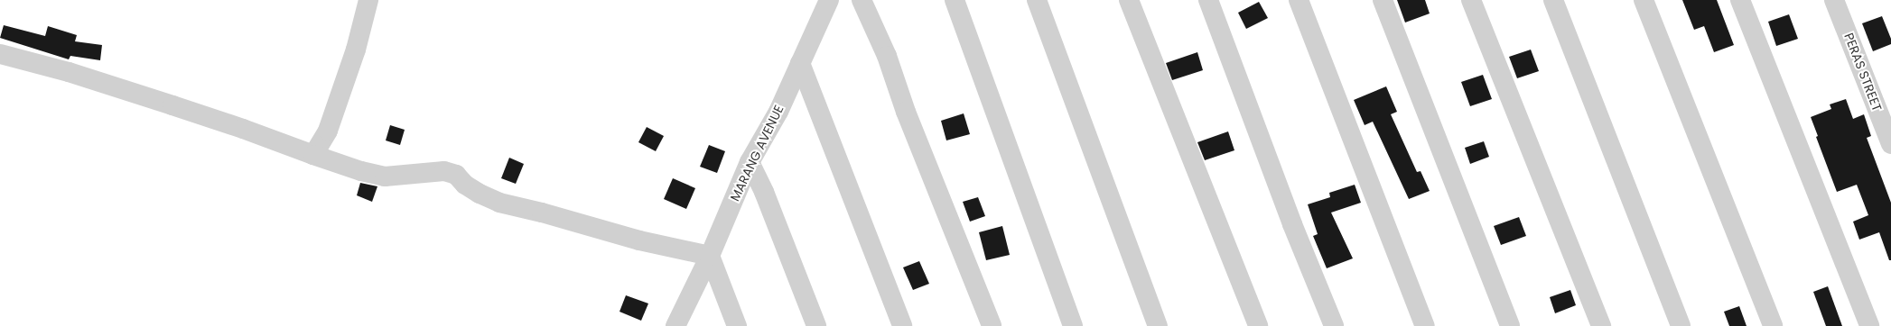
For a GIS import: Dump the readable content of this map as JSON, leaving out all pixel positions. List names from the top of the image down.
{
  "streets": {
    "street": ["PERAS STREET", "MARANG AVENUE"]
  }
}
